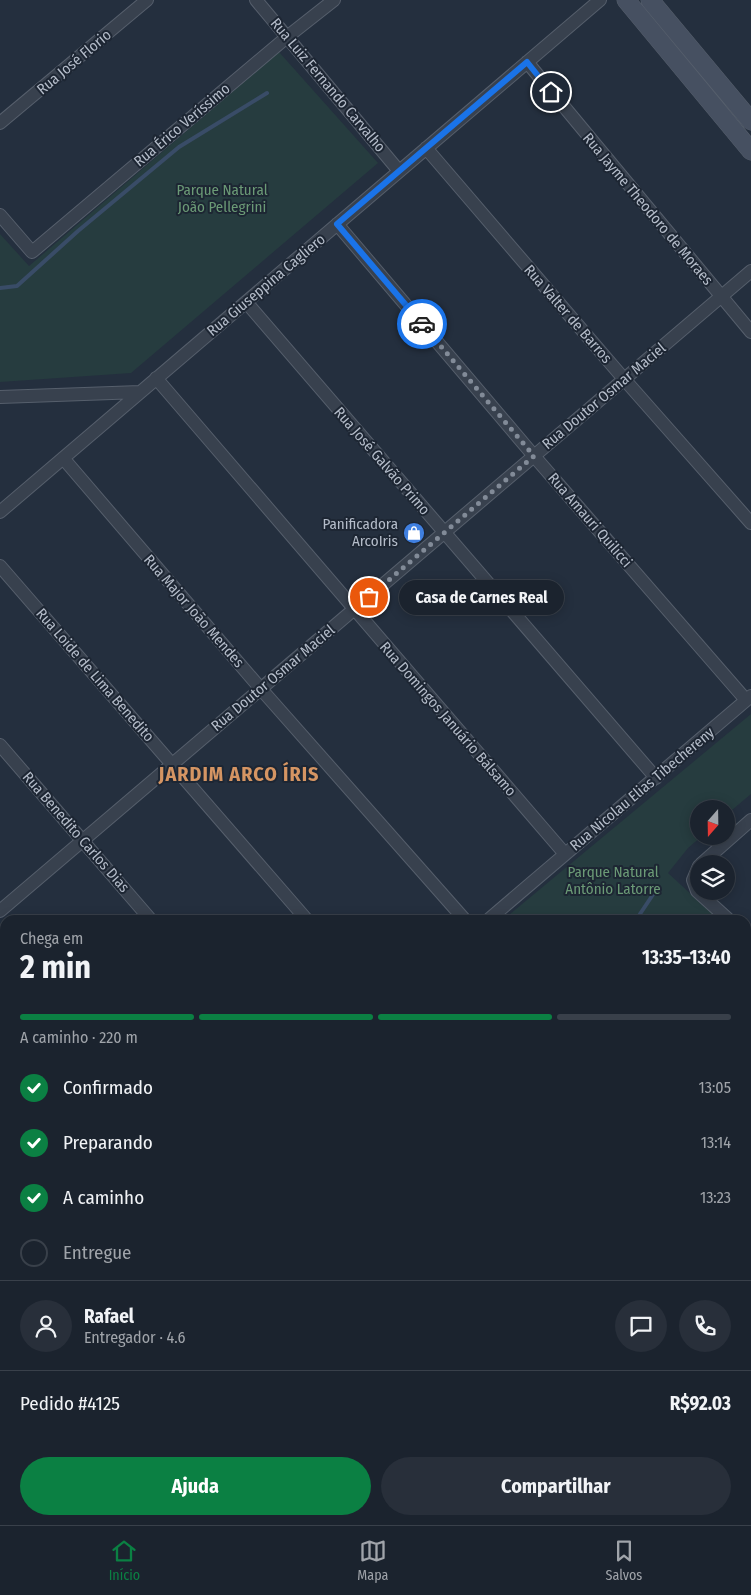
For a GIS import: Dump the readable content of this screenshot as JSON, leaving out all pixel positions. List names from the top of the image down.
{
  "streets": {
    "street": [
      "Rua José Florio",
      "Rua Luiz Fernando Carvalho",
      "Rua Érico Veríssimo",
      "Rua Jayme Theodoro de Moraes",
      "Rua Giuseppina Cagliero",
      "Rua Valter de Barros",
      "Rua Doutor Osmar Maciel",
      "Rua José Galvão Primo",
      "Rua Amauri Quilicci",
      "Rua Major João Mendes",
      "Rua Loide de Lima Benedito",
      "Rua Domingos Januário Bálsamo",
      "Rua Nicolau Elias Tibechereny",
      "Rua Benedito Carlos Dias"
    ]
  },
  "crossings": [
    ["Rua Luiz Fernando Carvalho", "Rua Érico Veríssimo"],
    ["Rua Luiz Fernando Carvalho", "Rua Giuseppina Cagliero"],
    ["Rua Jayme Theodoro de Moraes", "Rua Giuseppina Cagliero"],
    ["Rua Jayme Theodoro de Moraes", "Rua Doutor Osmar Maciel"],
    ["Rua Giuseppina Cagliero", "Rua Valter de Barros"],
    ["Rua Giuseppina Cagliero", "Rua José Galvão Primo"],
    ["Rua Giuseppina Cagliero", "Rua Amauri Quilicci"],
    ["Rua Giuseppina Cagliero", "Rua Major João Mendes"],
    ["Rua Giuseppina Cagliero", "Rua Domingos Januário Bálsamo"],
    ["Rua Valter de Barros", "Rua Doutor Osmar Maciel"],
    ["Rua Doutor Osmar Maciel", "Rua José Galvão Primo"],
    ["Rua Doutor Osmar Maciel", "Rua Amauri Quilicci"],
    ["Rua Doutor Osmar Maciel", "Rua Major João Mendes"],
    ["Rua Doutor Osmar Maciel", "Rua Loide de Lima Benedito"],
    ["Rua Doutor Osmar Maciel", "Rua Domingos Januário Bálsamo"],
    ["Rua Doutor Osmar Maciel", "Rua Benedito Carlos Dias"],
    ["Rua José Galvão Primo", "Rua Nicolau Elias Tibechereny"],
    ["Rua Amauri Quilicci", "Rua Nicolau Elias Tibechereny"],
    ["Rua Domingos Januário Bálsamo", "Rua Nicolau Elias Tibechereny"]
  ],
  "districts": ["JARDIM ARCO ÍRIS"],
  "parks": ["Parque Natural João Pellegrini", "Parque Natural Antônio Latorre"],
  "places": {
    "shop": ["Panificadora ArcoIris"],
    "other": ["Casa de Carnes Real"]
  },
  "north": "bottom",
  "page": {
    "bubble": "Casa de Carnes Real",
    "heading": ["2 min", "Chega em", "13:35–13:40"],
    "panel": [
      "Rafael",
      "Entregador · 4.6",
      "Pedido #4125",
      "R$92.03"
    ],
    "bar": "A caminho · 220 m",
    "list": [
      ["Confirmado", "13:05"],
      ["Preparando", "13:14"],
      ["A caminho", "13:23"],
      "Entregue"
    ],
    "buttons": ["Ajuda", "Compartilhar"],
    "tabs": ["Início", "Mapa", "Salvos"]
  }
}
